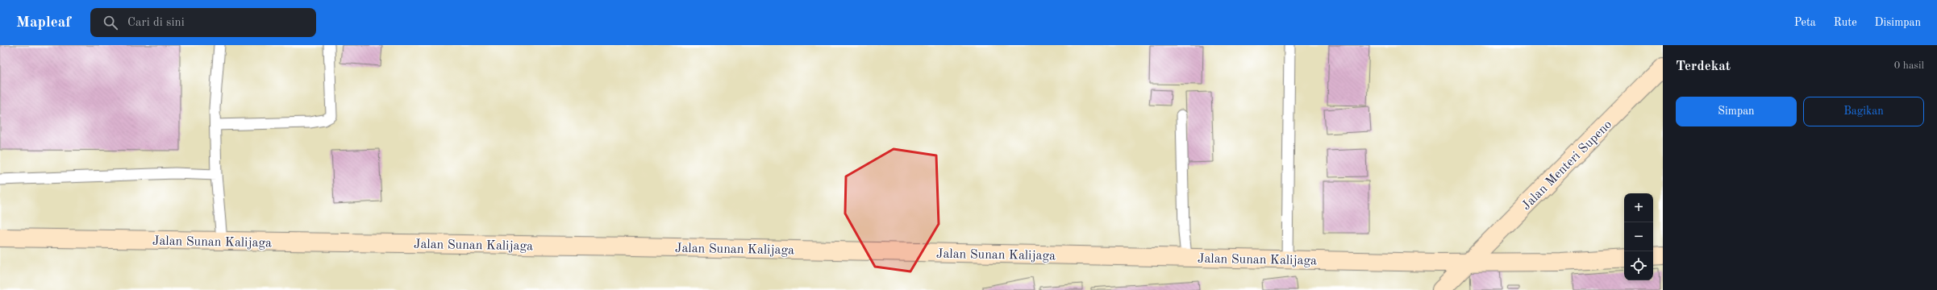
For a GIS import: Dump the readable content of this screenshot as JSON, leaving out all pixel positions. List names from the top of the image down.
{
  "streets": {
    "street": ["Jalan Menteri Supeno", "Jalan Sunan Kalijaga"]
  },
  "crossings": [
    ["Jalan Menteri Supeno", "Jalan Sunan Kalijaga"]
  ],
  "page": {
    "header": "Mapleaf",
    "search": "Cari di sini",
    "nav": ["Peta", "Rute", "Disimpan"],
    "heading": ["Terdekat", "0 hasil"],
    "buttons": ["Simpan", "Bagikan"],
    "map_buttons": ["+", "−"]
  }
}
